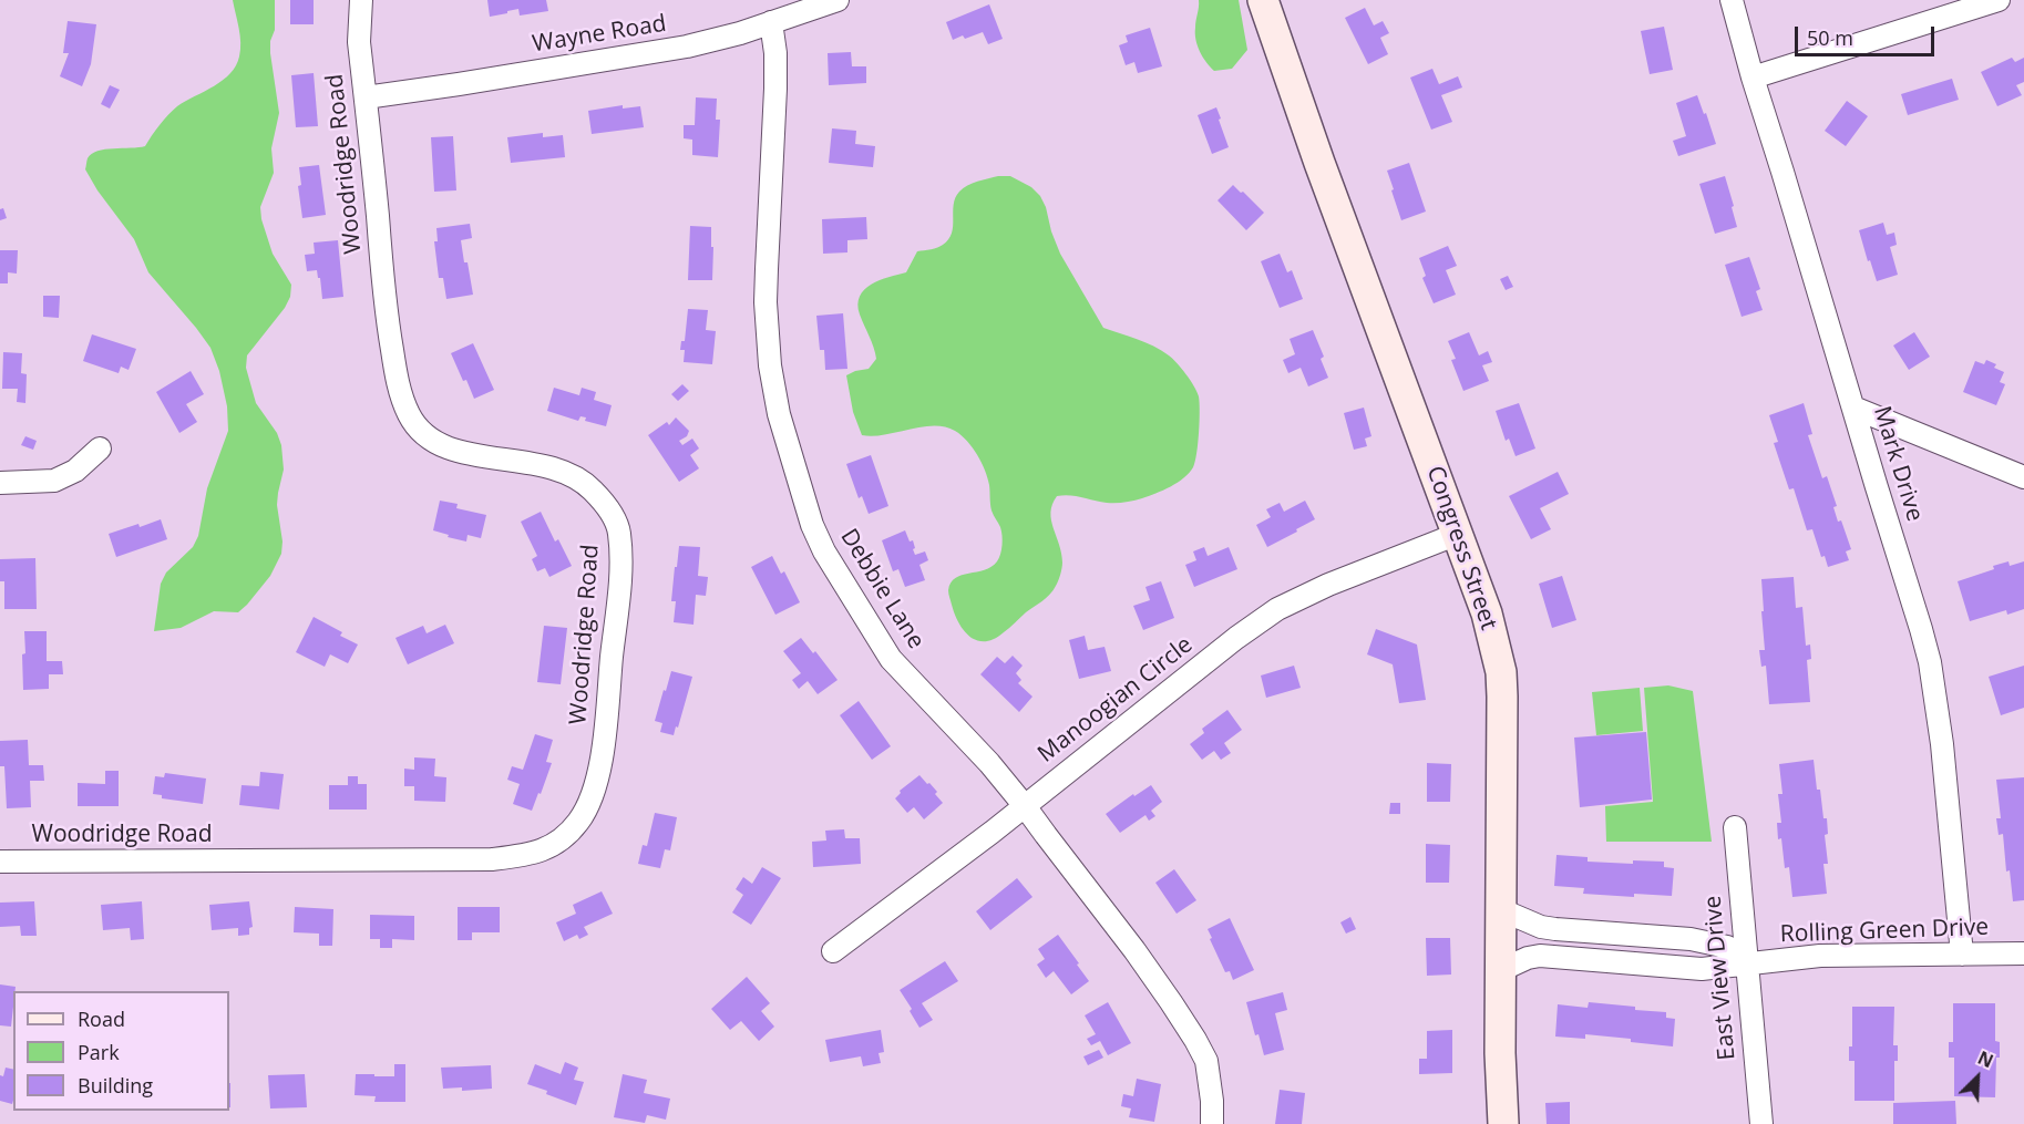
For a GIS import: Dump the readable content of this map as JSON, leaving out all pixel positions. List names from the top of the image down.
{
  "streets": {
    "main road": ["Congress Street"],
    "street": [
      "Wayne Road",
      "Woodridge Road",
      "Mark Drive",
      "Debbie Lane",
      "Manoogian Circle",
      "Rolling Green Drive",
      "East View Drive"
    ]
  },
  "crossings": [
    ["Wayne Road", "Woodridge Road"],
    ["Wayne Road", "Debbie Lane"],
    ["Mark Drive", "Rolling Green Drive"],
    ["Congress Street", "Manoogian Circle"],
    ["Congress Street", "Rolling Green Drive"],
    ["Debbie Lane", "Manoogian Circle"],
    ["Rolling Green Drive", "East View Drive"]
  ],
  "legend": ["Road", "Park", "Building"],
  "scale_bar": "50 m",
  "north": "top right"
}
